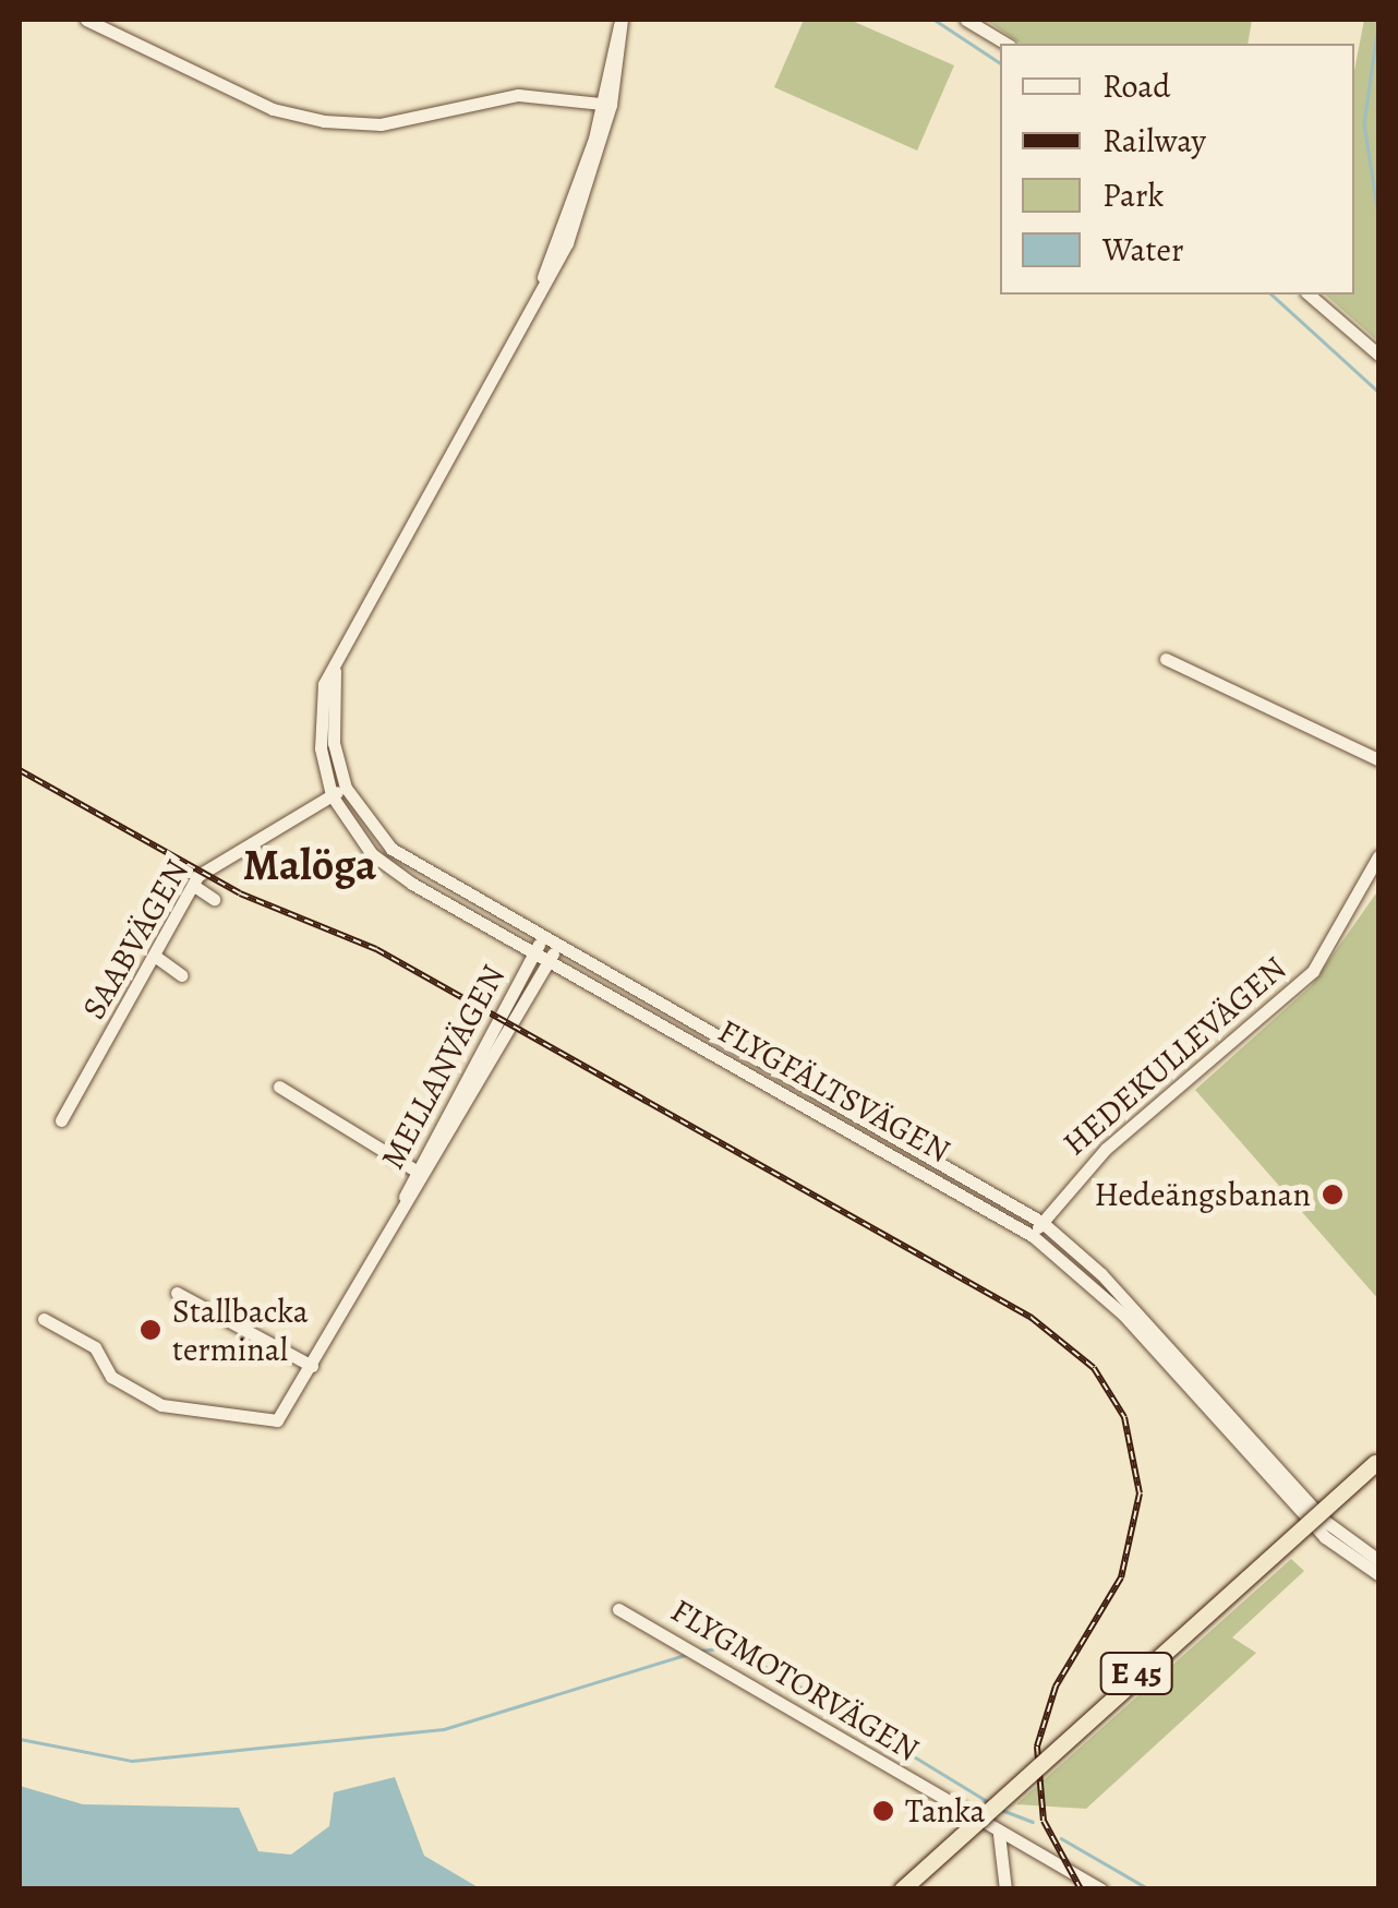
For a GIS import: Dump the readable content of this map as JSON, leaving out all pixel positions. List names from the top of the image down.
{
  "streets": {
    "highway": ["E 45"],
    "street": [
      "SAABVÄGEN",
      "HEDEKULLEVÄGEN",
      "MELLANVÄGEN",
      "FLYGFÄLTSVÄGEN",
      "FLYGMOTORVÄGEN"
    ]
  },
  "crossings": [
    ["SAABVÄGEN", "FLYGFÄLTSVÄGEN"],
    ["HEDEKULLEVÄGEN", "FLYGFÄLTSVÄGEN"],
    ["MELLANVÄGEN", "FLYGFÄLTSVÄGEN"]
  ],
  "districts": ["Malöga"],
  "places": ["Hedeängsbanan", "Stallbacka terminal", "Tanka"],
  "legend": [
    "Road",
    "Railway",
    "Park",
    "Water"
  ]
}
